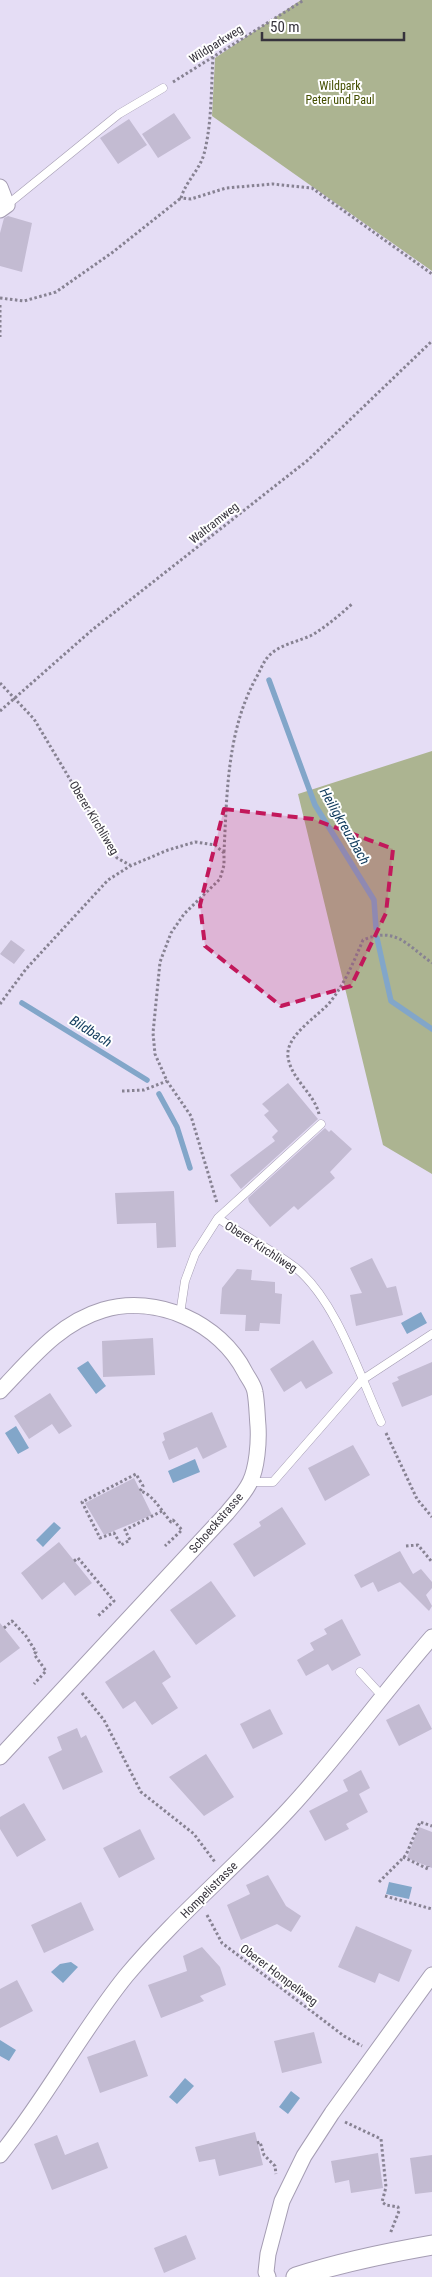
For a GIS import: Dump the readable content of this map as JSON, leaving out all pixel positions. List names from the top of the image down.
{
  "streets": {
    "street": ["Schoeckstrasse", "Hompelistrasse"],
    "lane": ["Oberer Kirchliweg"],
    "path": ["Wildparkweg", "Waltramweg", "Oberer Hompeliweg"]
  },
  "crossings": [
    ["Waltramweg", "Oberer Kirchliweg"],
    ["Oberer Kirchliweg", "Schoeckstrasse"],
    ["Hompelistrasse", "Oberer Hompeliweg"]
  ],
  "water": ["Heiligkreuzbach", "Bildbach"],
  "parks": ["Wildpark Peter und Paul"],
  "scale_bar": "50 m"
}
